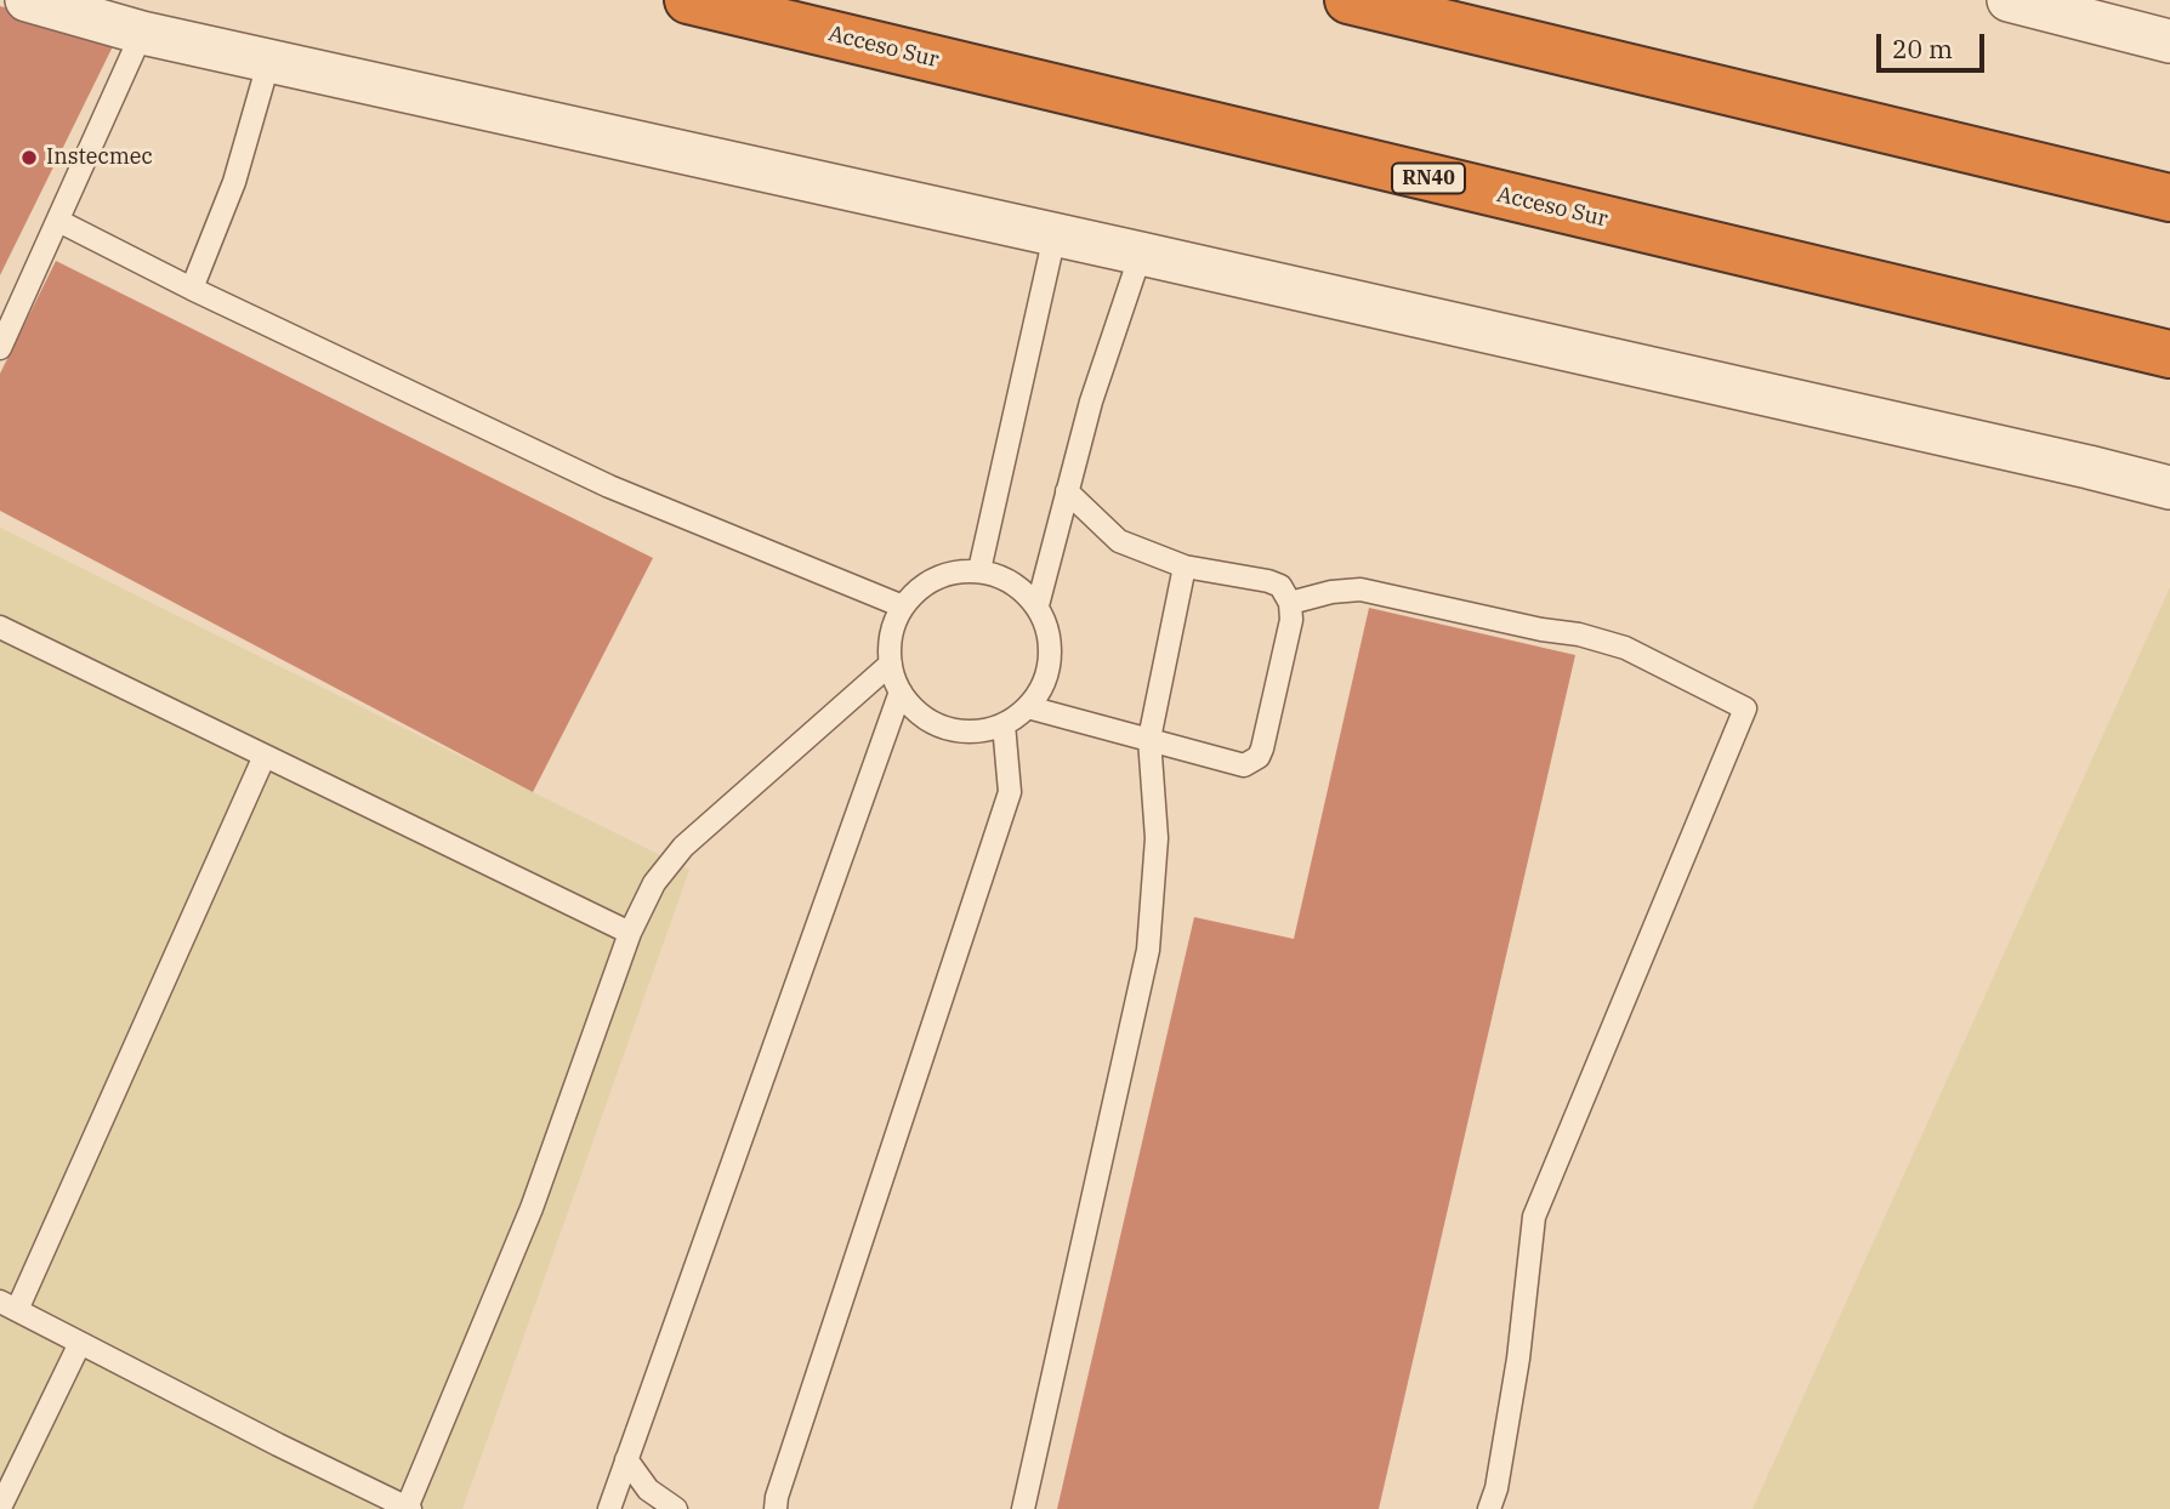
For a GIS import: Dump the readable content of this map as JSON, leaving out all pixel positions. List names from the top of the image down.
{
  "streets": {
    "highway": ["Acceso Sur", "RN40"]
  },
  "places": ["Instecmec"],
  "scale_bar": "20 m"
}
